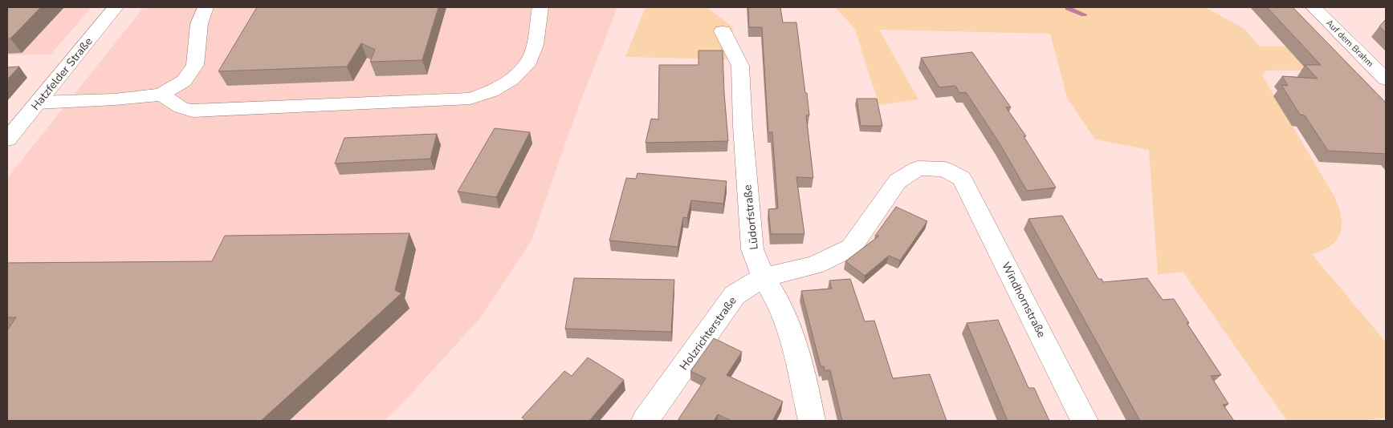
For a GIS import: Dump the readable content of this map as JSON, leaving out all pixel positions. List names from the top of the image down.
{
  "streets": {
    "street": [
      "Auf dem Brahm",
      "Hatzfelder Straße",
      "Lüdorfstraße",
      "Windhornstraße",
      "Holzrichterstraße"
    ]
  },
  "crossings": [
    ["Lüdorfstraße", "Holzrichterstraße"],
    ["Windhornstraße", "Holzrichterstraße"]
  ]
}
